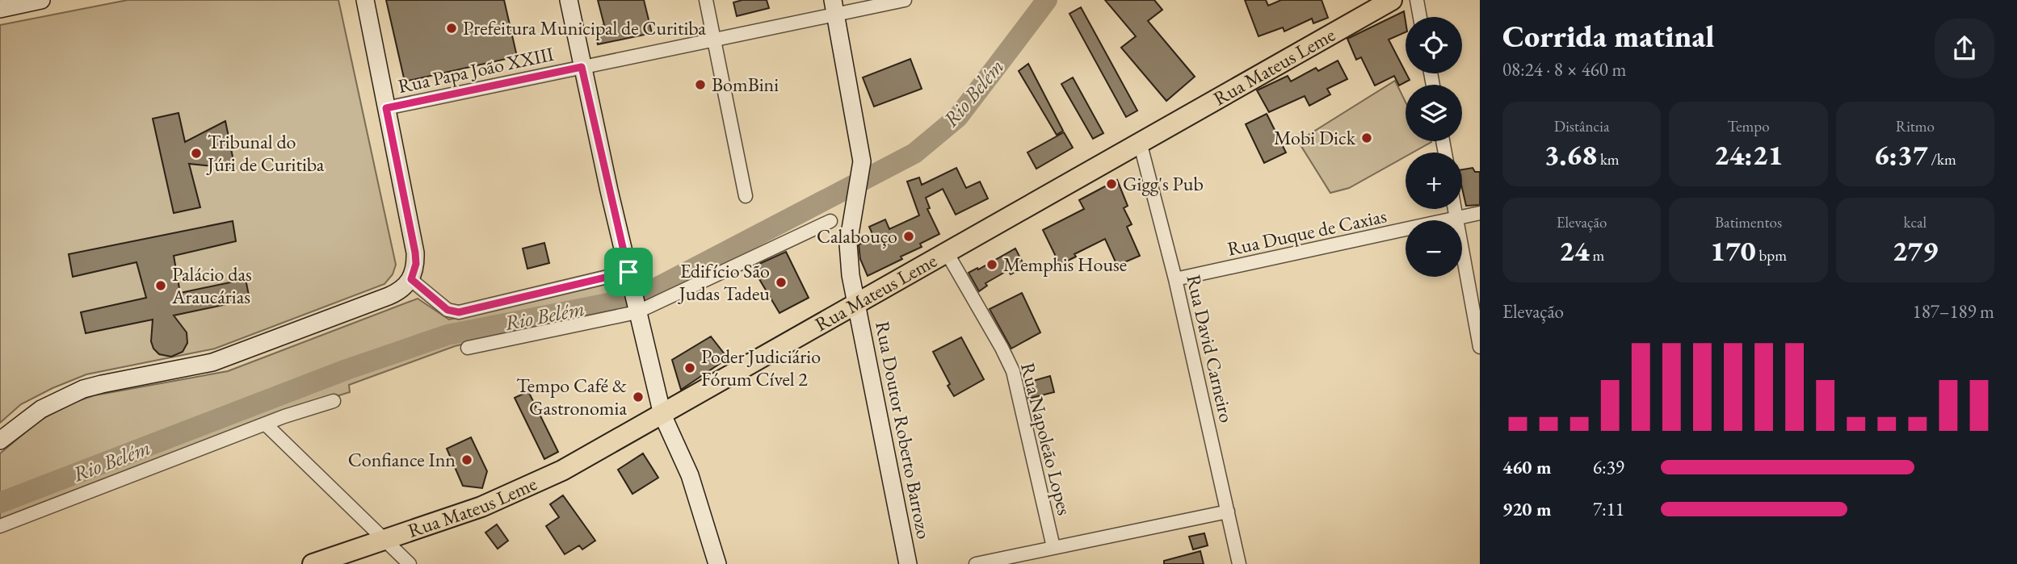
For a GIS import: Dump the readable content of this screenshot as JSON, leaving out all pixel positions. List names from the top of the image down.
{
  "streets": {
    "main road": ["Rua Mateus Leme", "Rua Doutor Roberto Barrozo"],
    "street": [
      "Rua Papa João XXIII",
      "Rua Duque de Caxias",
      "Rua David Carneiro",
      "Rua Napoleão Lopes"
    ]
  },
  "crossings": [
    ["Rua Mateus Leme", "Rua David Carneiro"],
    ["Rua Mateus Leme", "Rua Doutor Roberto Barrozo"],
    ["Rua Mateus Leme", "Rua Napoleão Lopes"],
    ["Rua Papa João XXIII", "Rua Doutor Roberto Barrozo"],
    ["Rua Duque de Caxias", "Rua David Carneiro"]
  ],
  "water": ["Rio Belém"],
  "places": [
    "Prefeitura Municipal de Curitiba",
    "BomBini",
    "Mobi Dick",
    "Tribunal do Júri de Curitiba",
    "Gigg's Pub",
    "Calabouço",
    "Memphis House",
    "Edifício São Judas Tadeu",
    "Palácio das Araucárias",
    "Poder Judiciário Fórum Cível 2",
    "Tempo Café & Gastronomia",
    "Confiance Inn"
  ],
  "page": {
    "heading": ["Corrida matinal", "08:24 · 8 × 460 m"],
    "map_buttons": ["+", "−"],
    "stats": [
      ["Distância", "3.68 km"],
      ["Tempo", "24:21"],
      ["Ritmo", "6:37 /km"],
      ["Elevação", "24 m"],
      ["Batimentos", "170 bpm"],
      ["kcal", "279"]
    ],
    "chart": ["Elevação", "187–189 m"],
    "list": [
      {
        "name": "460 m",
        "note": "6:39"
      },
      {
        "name": "920 m",
        "note": "7:11"
      }
    ]
  }
}
